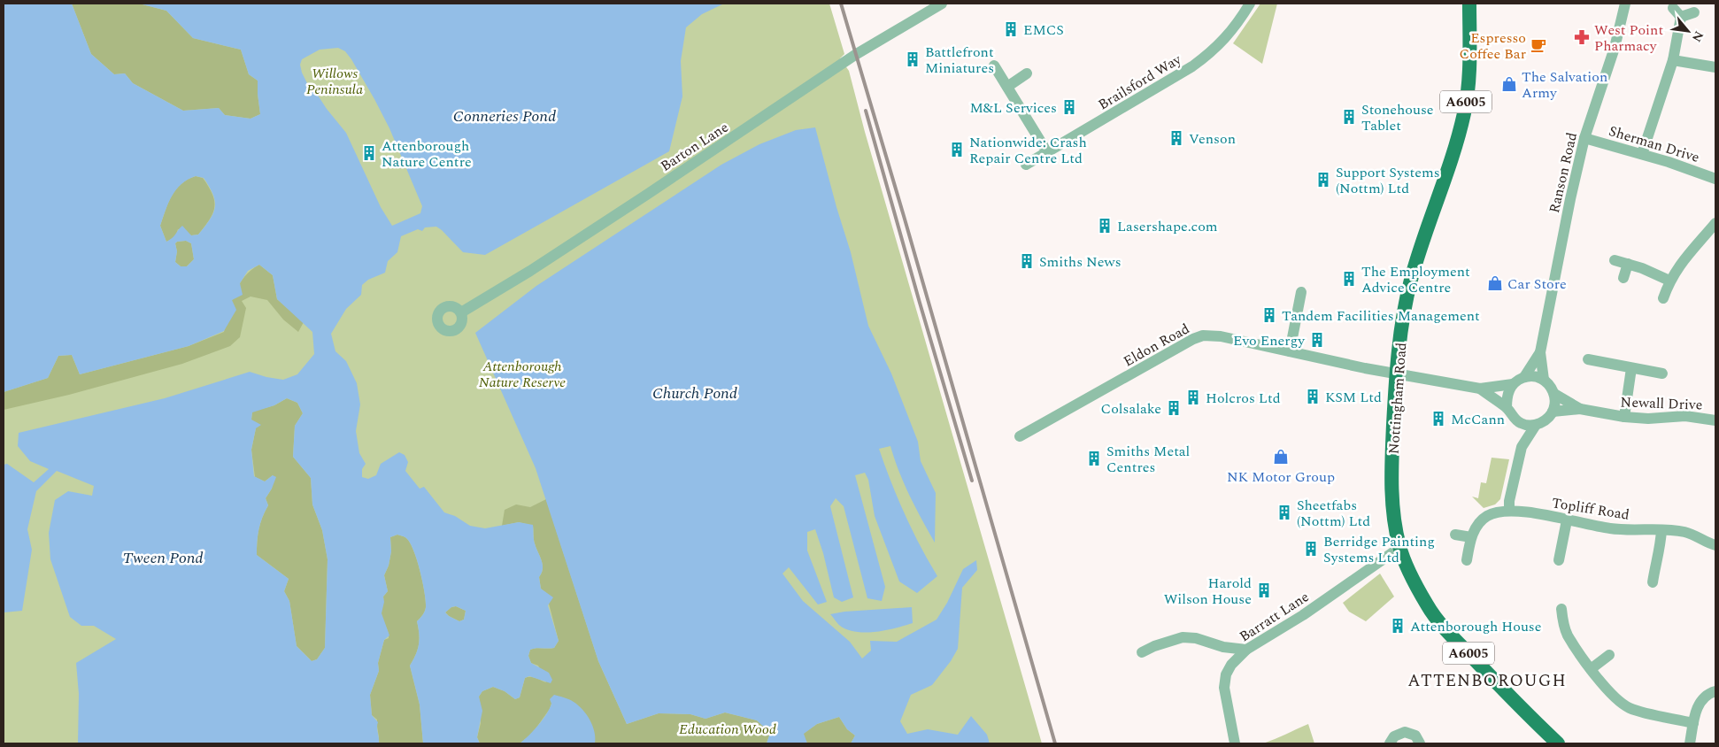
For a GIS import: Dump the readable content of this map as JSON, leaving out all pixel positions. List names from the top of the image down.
{
  "streets": {
    "main road": ["A6005", "Nottingham Road"],
    "street": [
      "Brailsford Way",
      "Sherman Drive",
      "Barton Lane",
      "Ranson Road",
      "Eldon Road",
      "Newall Drive",
      "Topliff Road",
      "Barratt Lane"
    ]
  },
  "crossings": [
    ["Sherman Drive", "Ranson Road"],
    ["Ranson Road", "Eldon Road"],
    ["Ranson Road", "Nottingham Road"],
    ["Ranson Road", "Newall Drive"],
    ["Eldon Road", "Nottingham Road"],
    ["Nottingham Road", "Barratt Lane"]
  ],
  "districts": ["ATTENBOROUGH"],
  "water": ["Conneries Pond", "Church Pond", "Tween Pond"],
  "parks": ["Willows Peninsula", "Attenborough Nature Reserve", "Education Wood"],
  "places": {
    "building": [
      "EMCS",
      "Battlefront Miniatures",
      "M&L Services",
      "Stonehouse Tablet",
      "Venson",
      "Nationwide: Crash Repair Centre Ltd",
      "Attenborough Nature Centre",
      "Support Systems (Nottm) Ltd",
      "Lasershape.com",
      "Smiths News",
      "The Employment Advice Centre",
      "Tandem Facilities Management",
      "Evo Energy",
      "KSM Ltd",
      "Holcros Ltd",
      "Colsalake",
      "McCann",
      "Smiths Metal Centres",
      "Sheetfabs (Nottm) Ltd",
      "Berridge Painting Systems Ltd",
      "Harold Wilson House",
      "Attenborough House"
    ],
    "pharmacy": ["West Point Pharmacy"],
    "cafe": ["Espresso Coffee Bar"],
    "shop": ["The Salvation Army", "Car Store", "NK Motor Group"]
  },
  "north": "bottom right"
}
